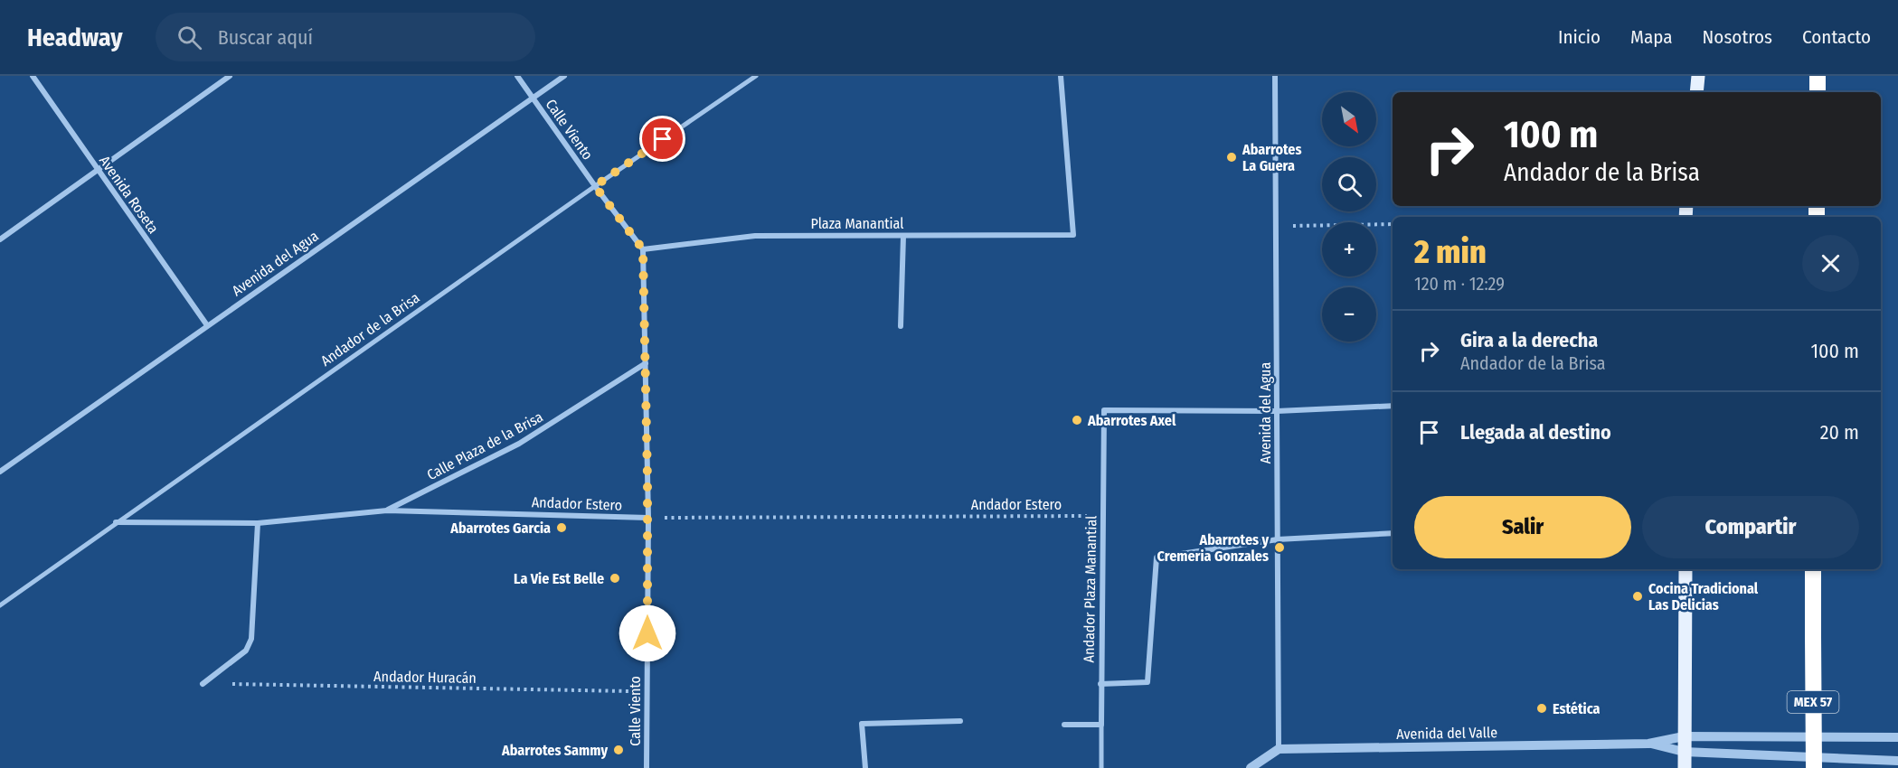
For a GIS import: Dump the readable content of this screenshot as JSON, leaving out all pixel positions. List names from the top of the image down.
{
  "streets": {
    "highway": ["MEX 57"],
    "street": [
      "Calle Viento",
      "Avenida Roseta",
      "Plaza Manantial",
      "Avenida del Agua",
      "Andador de la Brisa",
      "Calle Plaza de la Brisa",
      "Andador Estero",
      "Andador Plaza Manantial",
      "Avenida del Valle"
    ],
    "path": ["Andador Huracán"]
  },
  "crossings": [
    ["Calle Viento", "Plaza Manantial"],
    ["Calle Viento", "Avenida del Agua"],
    ["Calle Viento", "Andador de la Brisa"],
    ["Calle Viento", "Calle Plaza de la Brisa"],
    ["Calle Viento", "Andador Estero"],
    ["Calle Viento", "Andador Huracán"],
    ["Avenida Roseta", "Avenida del Agua"],
    ["Avenida del Agua", "Andador Plaza Manantial"],
    ["Avenida del Agua", "Avenida del Valle"],
    ["Andador de la Brisa", "Andador Estero"],
    ["Calle Plaza de la Brisa", "Andador Estero"],
    ["Andador Estero", "Andador Plaza Manantial"]
  ],
  "places": [
    "Abarrotes La Guera",
    "Abarrotes Axel",
    "Abarrotes Garcia",
    "Abarrotes y Cremeria Gonzales",
    "La Vie Est Belle",
    "Cocina Tradicional Las Delicias",
    "Estética",
    "Abarrotes Sammy"
  ],
  "north": "bottom right",
  "page": {
    "header": "Headway",
    "search": "Buscar aquí",
    "nav": [
      "Inicio",
      "Mapa",
      "Nosotros",
      "Contacto"
    ],
    "map_buttons": ["+", "−"],
    "turn": ["100 m", "Andador de la Brisa"],
    "heading": ["2 min", "120 m · 12:29"],
    "list": [
      {
        "name": "Gira a la derecha",
        "note": "Andador de la Brisa",
        "value": "100 m"
      },
      {
        "name": "Llegada al destino",
        "value": "20 m"
      }
    ],
    "buttons": ["Salir", "Compartir"]
  }
}
